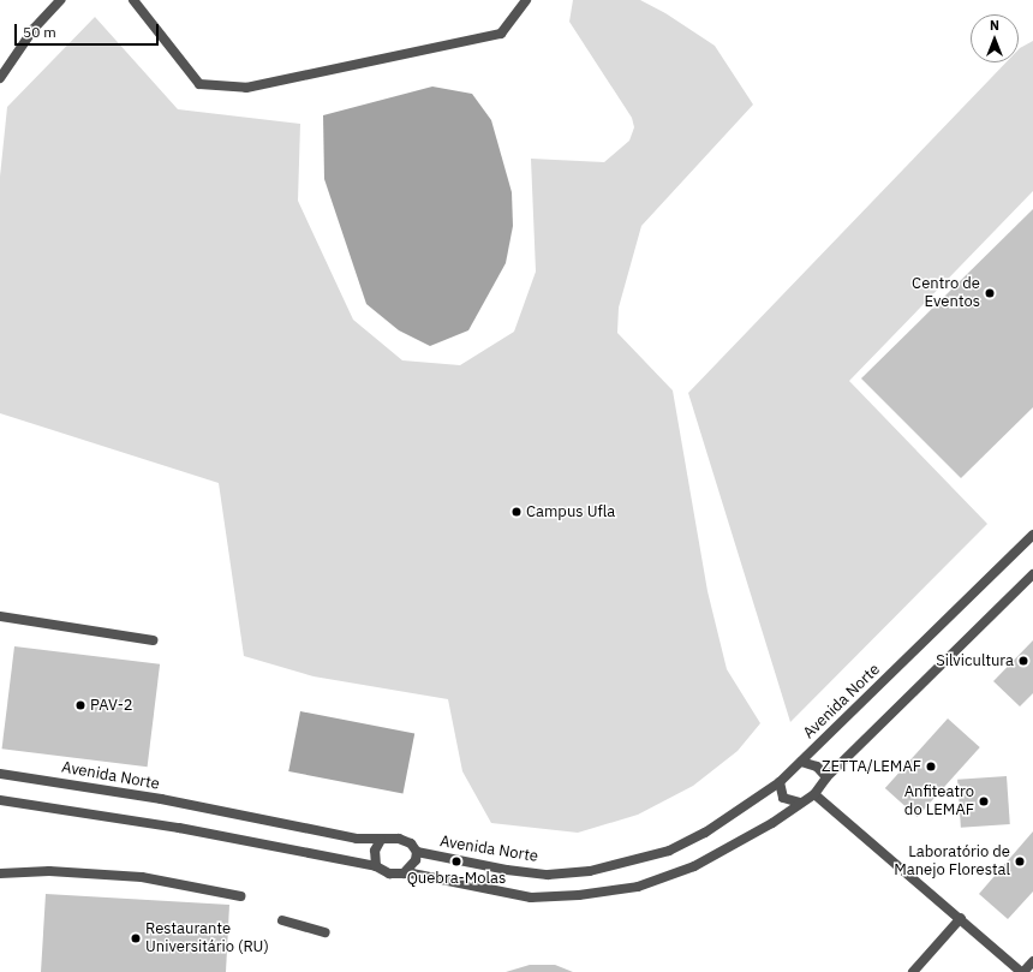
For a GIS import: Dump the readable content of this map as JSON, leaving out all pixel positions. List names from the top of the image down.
{
  "streets": {
    "street": ["Avenida Norte"]
  },
  "places": [
    "Centro de Eventos",
    "Campus Ufla",
    "Silvicultura",
    "PAV-2",
    "ZETTA/LEMAF",
    "Anfiteatro do LEMAF",
    "Quebra-Molas",
    "Laboratório de Manejo Florestal",
    "Restaurante Universitário (RU)"
  ],
  "scale_bar": "50 m",
  "north": "top"
}
